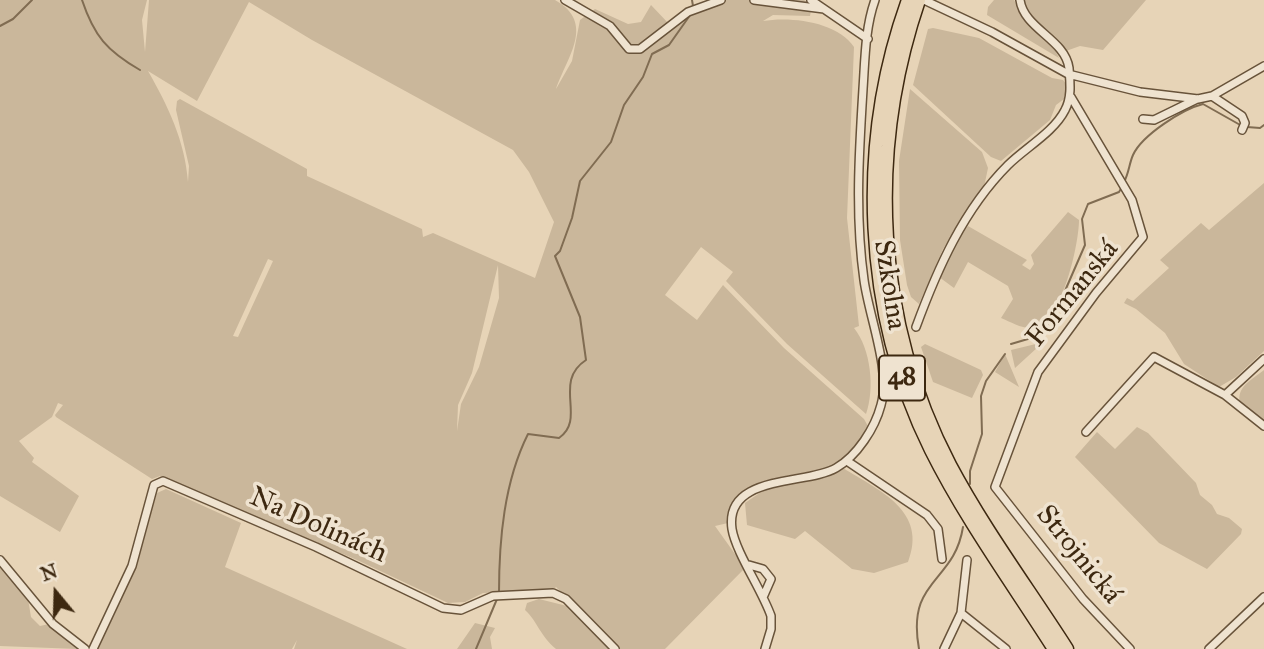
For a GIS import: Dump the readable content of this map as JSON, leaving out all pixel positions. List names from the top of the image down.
{
  "streets": {
    "highway": ["48"],
    "street": [
      "Szkolna",
      "Formanská",
      "Na Dolinách",
      "Strojnická"
    ]
  },
  "crossings": [
    ["Szkolna", "Formanská"],
    ["Formanská", "Strojnická"]
  ],
  "north": "top"
}
